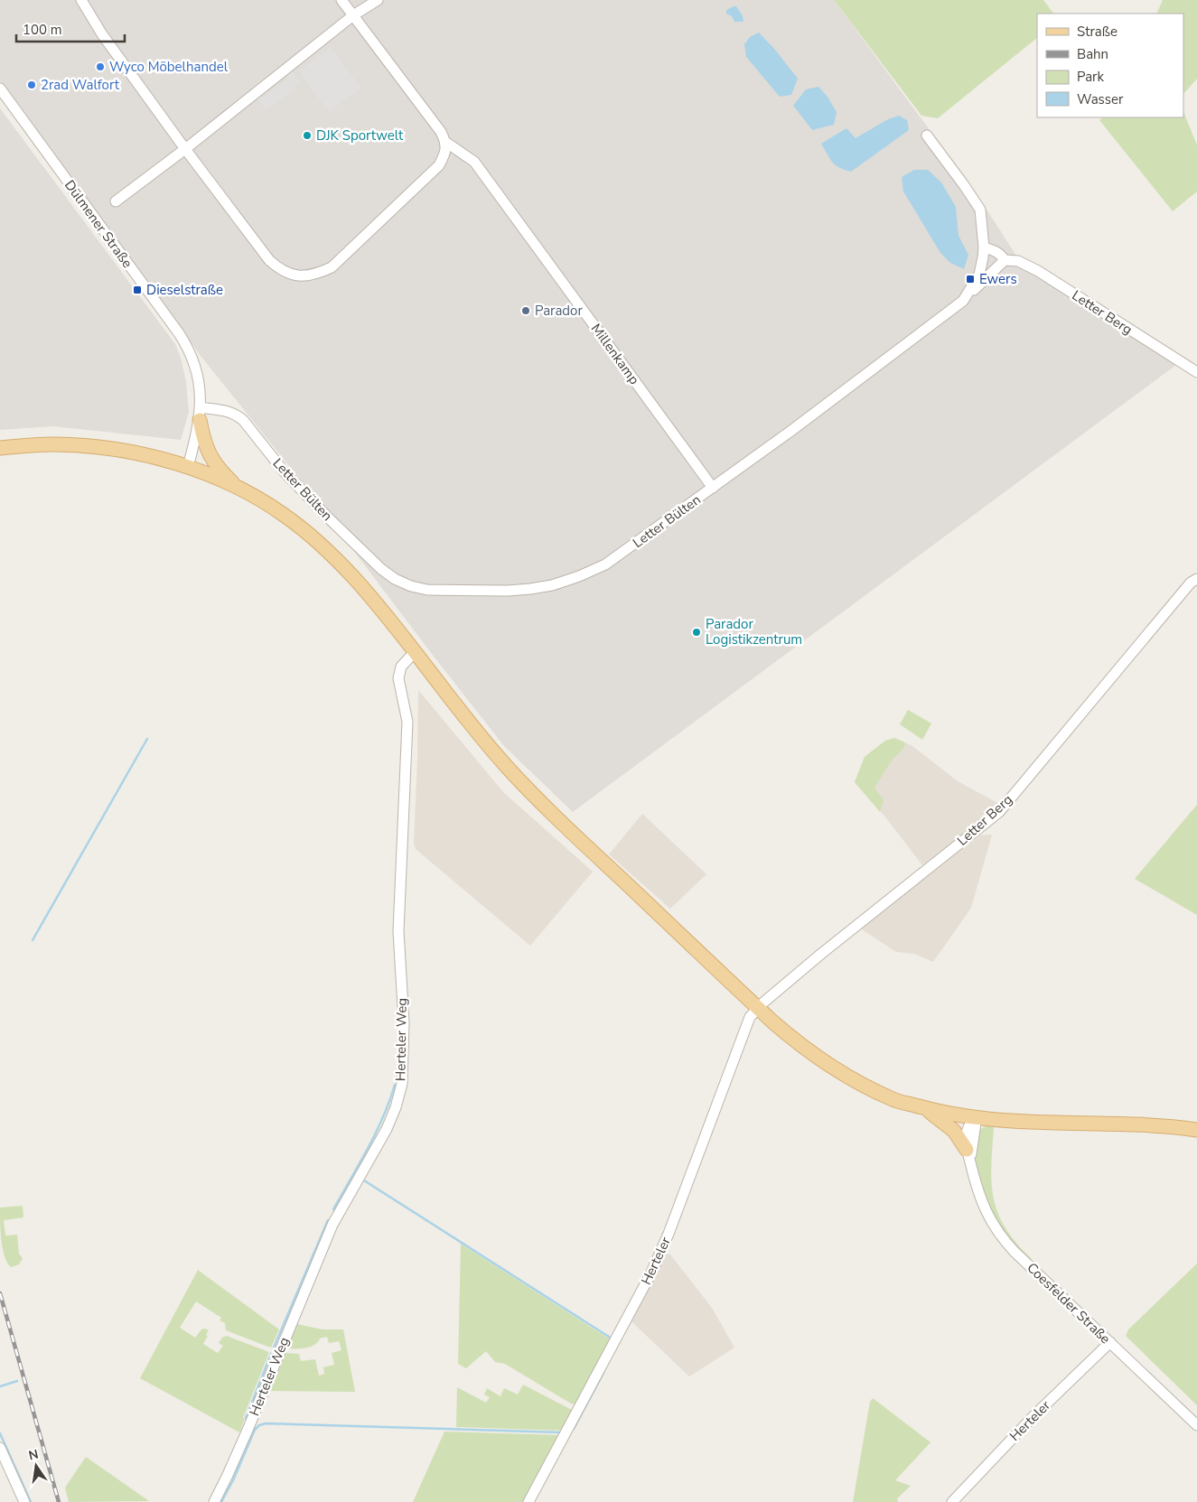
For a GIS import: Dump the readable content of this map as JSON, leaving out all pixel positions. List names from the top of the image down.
{
  "streets": {
    "street": [
      "Dülmener Straße",
      "Letter Berg",
      "Millenkamp",
      "Letter Bülten",
      "Herteler Weg",
      "Herteler",
      "Coesfelder Straße"
    ]
  },
  "crossings": [
    ["Dülmener Straße", "Letter Bülten"],
    ["Letter Berg", "Herteler"],
    ["Millenkamp", "Letter Bülten"],
    ["Herteler", "Coesfelder Straße"]
  ],
  "places": {
    "other": [
      "Wyco Möbelhandel",
      "2rad Walfort",
      "DJK Sportwelt",
      "Parador",
      "Parador Logistikzentrum"
    ],
    "transit": ["Ewers", "Dieselstraße"]
  },
  "legend": [
    "Straße",
    "Bahn",
    "Park",
    "Wasser"
  ],
  "scale_bar": "100 m",
  "north": "top"
}
